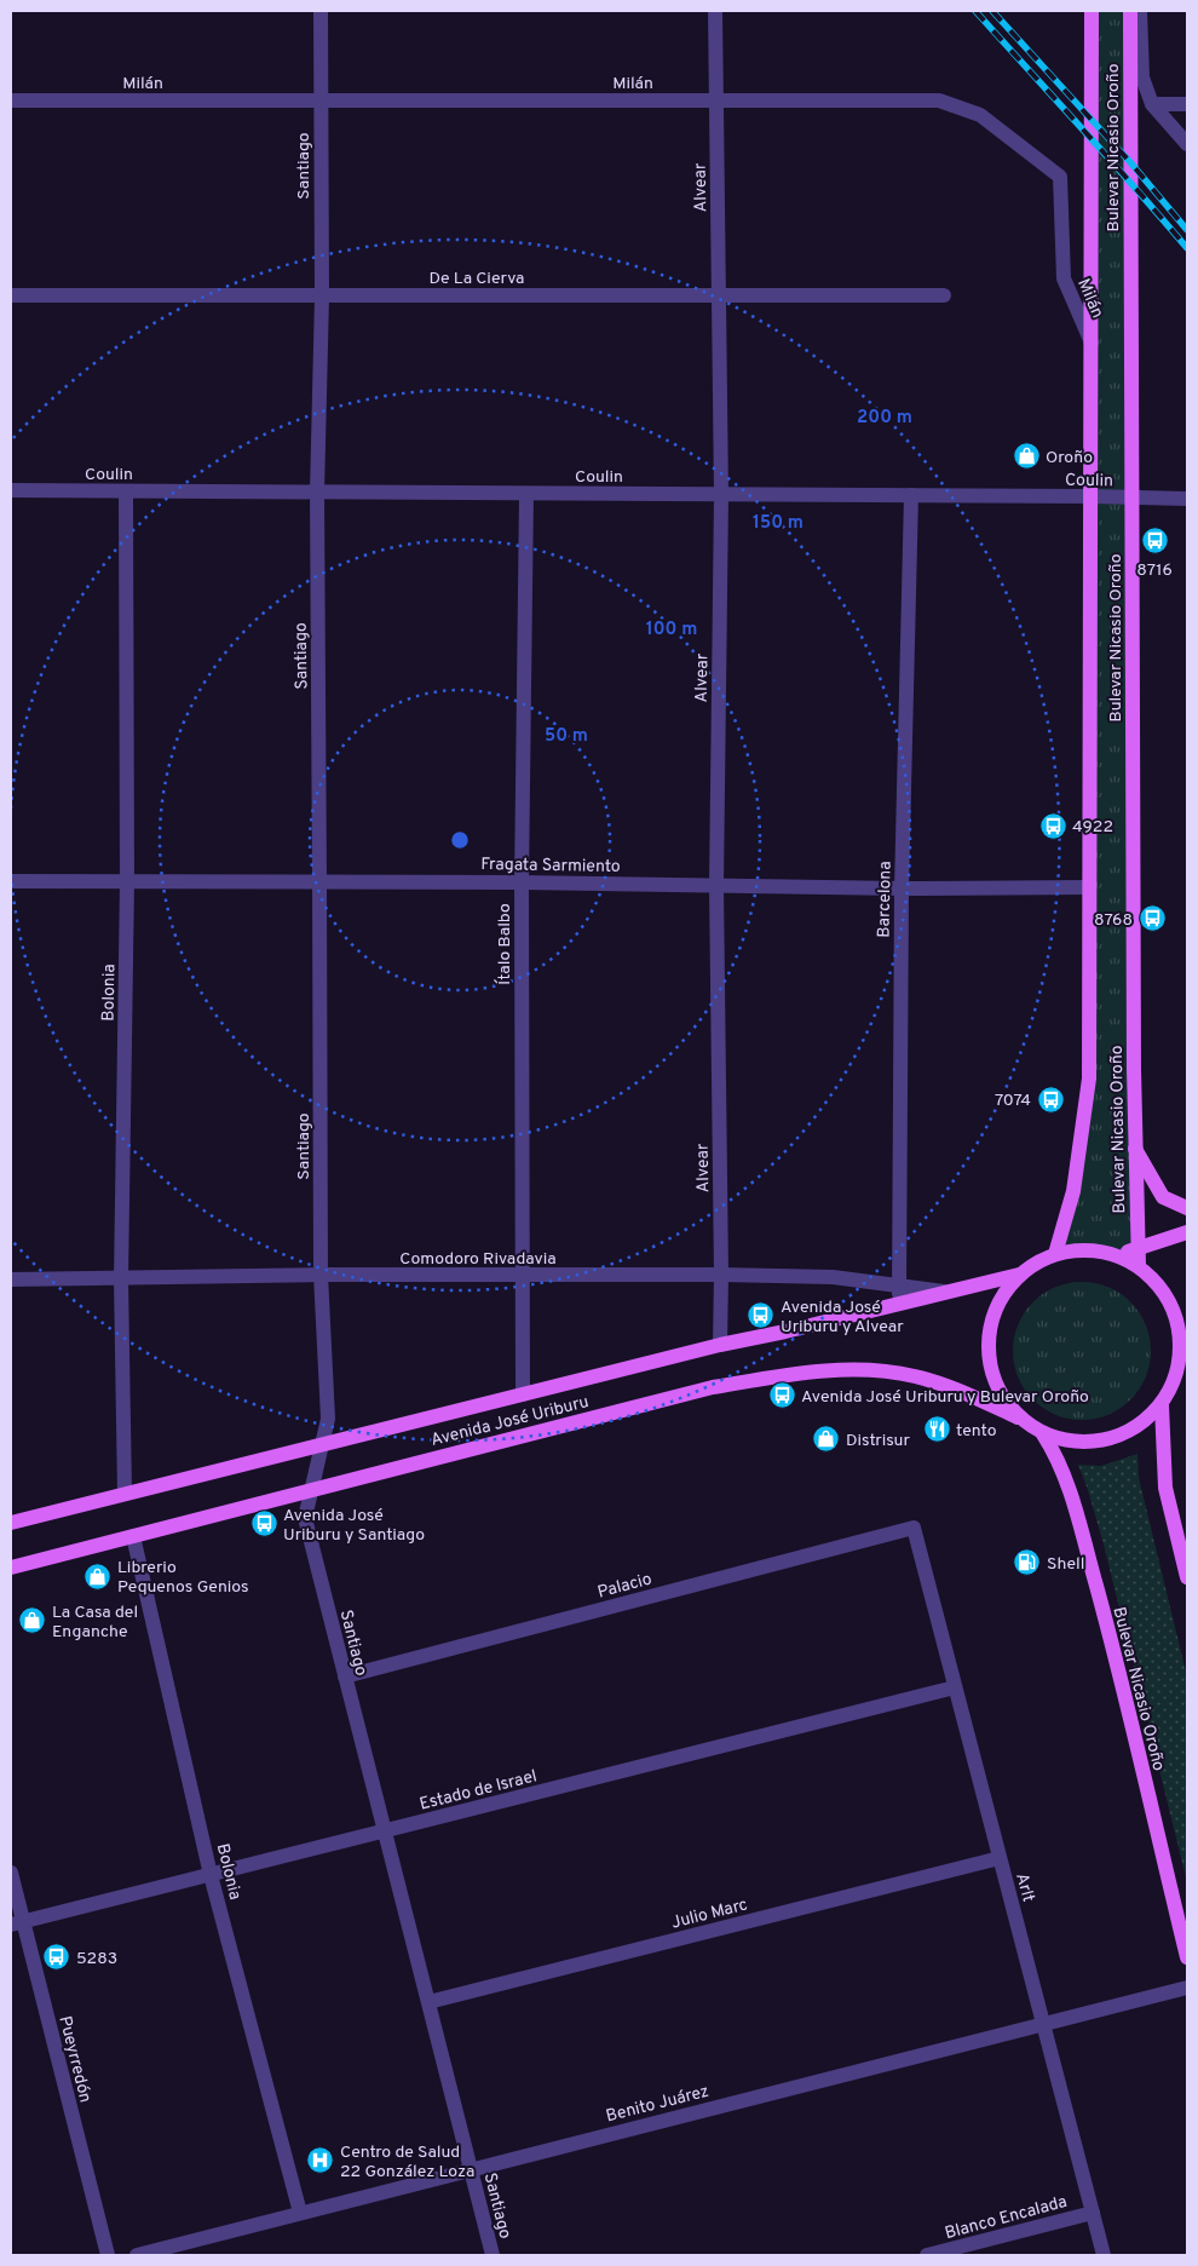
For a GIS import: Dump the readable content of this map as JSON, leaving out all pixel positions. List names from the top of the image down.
{
  "streets": {
    "main road": ["Bulevar Nicasio Oroño", "Avenida José Uriburu"],
    "street": [
      "Milán",
      "Santiago",
      "Alvear",
      "De La Cierva",
      "Coulin",
      "Fragata Sarmiento",
      "Barcelona",
      "Ítalo Balbo",
      "Bolonia",
      "Comodoro Rivadavia",
      "Palacio",
      "Estado de Israel",
      "Arlt",
      "Julio Marc",
      "Pueyrredón",
      "Benito Juárez",
      "Blanco Encalada"
    ]
  },
  "crossings": [
    ["Milán", "Bulevar Nicasio Oroño"],
    ["Milán", "Santiago"],
    ["Milán", "Alvear"],
    ["Bulevar Nicasio Oroño", "Coulin"],
    ["Bulevar Nicasio Oroño", "Fragata Sarmiento"],
    ["Bulevar Nicasio Oroño", "Avenida José Uriburu"],
    ["Santiago", "De La Cierva"],
    ["Santiago", "Coulin"],
    ["Santiago", "Fragata Sarmiento"],
    ["Santiago", "Comodoro Rivadavia"],
    ["Santiago", "Avenida José Uriburu"],
    ["Santiago", "Palacio"],
    ["Santiago", "Estado de Israel"],
    ["Santiago", "Julio Marc"],
    ["Santiago", "Benito Juárez"],
    ["Alvear", "De La Cierva"],
    ["Alvear", "Coulin"],
    ["Alvear", "Fragata Sarmiento"],
    ["Alvear", "Comodoro Rivadavia"],
    ["Alvear", "Avenida José Uriburu"],
    ["Coulin", "Barcelona"],
    ["Coulin", "Ítalo Balbo"],
    ["Coulin", "Bolonia"],
    ["Fragata Sarmiento", "Barcelona"],
    ["Fragata Sarmiento", "Ítalo Balbo"],
    ["Fragata Sarmiento", "Bolonia"],
    ["Barcelona", "Comodoro Rivadavia"],
    ["Barcelona", "Avenida José Uriburu"],
    ["Ítalo Balbo", "Comodoro Rivadavia"],
    ["Ítalo Balbo", "Avenida José Uriburu"],
    ["Bolonia", "Comodoro Rivadavia"],
    ["Bolonia", "Avenida José Uriburu"],
    ["Bolonia", "Estado de Israel"],
    ["Bolonia", "Benito Juárez"],
    ["Comodoro Rivadavia", "Avenida José Uriburu"],
    ["Palacio", "Arlt"],
    ["Estado de Israel", "Arlt"],
    ["Estado de Israel", "Pueyrredón"],
    ["Arlt", "Julio Marc"],
    ["Arlt", "Benito Juárez"],
    ["Arlt", "Blanco Encalada"]
  ],
  "places": {
    "shop": [
      "Oroño",
      "Distrisur",
      "Librerio Pequenos Genios",
      "La Casa del Enganche"
    ],
    "bus stop": [
      "8716",
      "4922",
      "8768",
      "7074",
      "Avenida José Uriburu y Alvear",
      "Avenida José Uriburu y Bulevar Oroño",
      "Avenida José Uriburu y Santiago",
      "5283"
    ],
    "restaurant": ["tento"],
    "fuel station": ["Shell"],
    "hospital": ["Centro de Salud 22 González Loza"]
  },
  "rings": [
    "200 m",
    "150 m",
    "100 m",
    "50 m"
  ]
}
